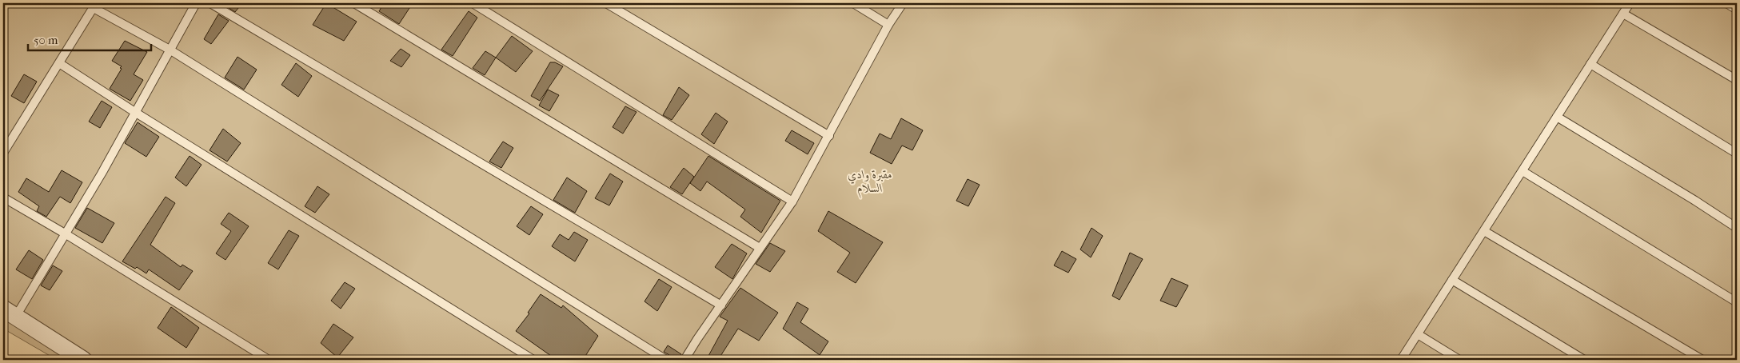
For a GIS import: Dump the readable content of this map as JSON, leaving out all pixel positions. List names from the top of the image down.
{
  "parks": ["مقبرة وادي السلام"],
  "scale_bar": "50 m"
}
